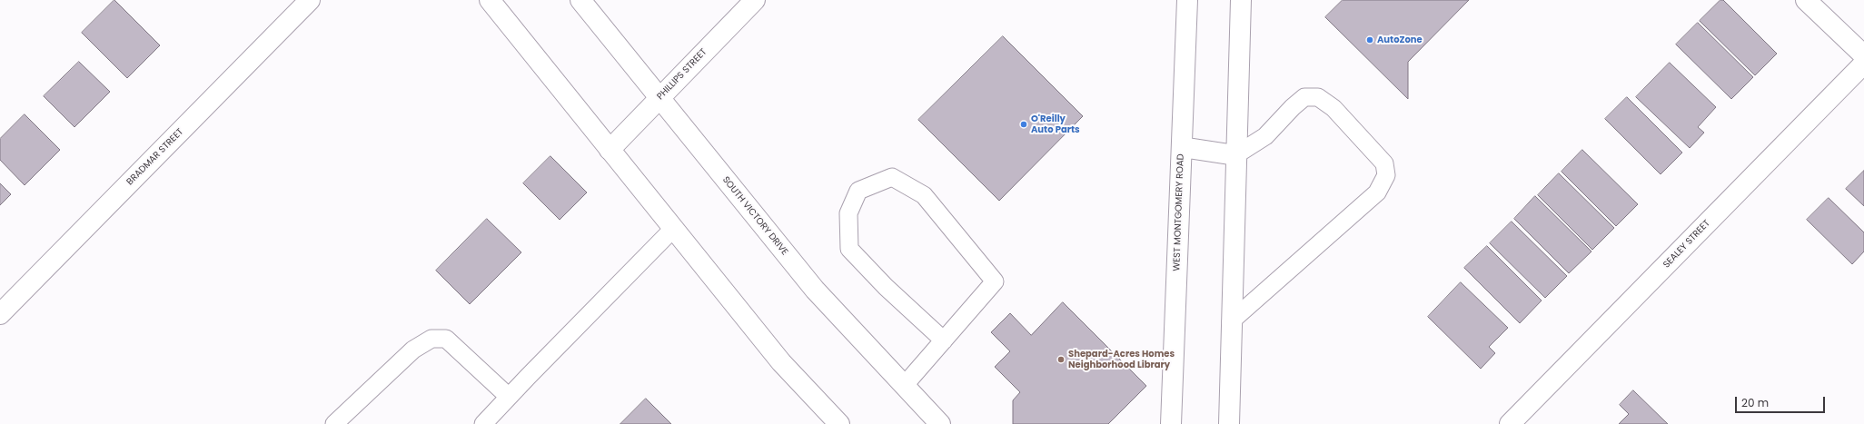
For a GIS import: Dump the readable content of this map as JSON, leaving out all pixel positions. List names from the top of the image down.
{
  "streets": {
    "main road": [
      "PHILLIPS STREET",
      "BRADMAR STREET",
      "WEST MONTGOMERY ROAD",
      "SOUTH VICTORY DRIVE",
      "SEALEY STREET"
    ]
  },
  "crossings": [
    ["PHILLIPS STREET", "SOUTH VICTORY DRIVE"]
  ],
  "places": ["AutoZone", "O'Reilly Auto Parts", "Shepard-Acres Homes Neighborhood Library"],
  "scale_bar": "20 m"
}
